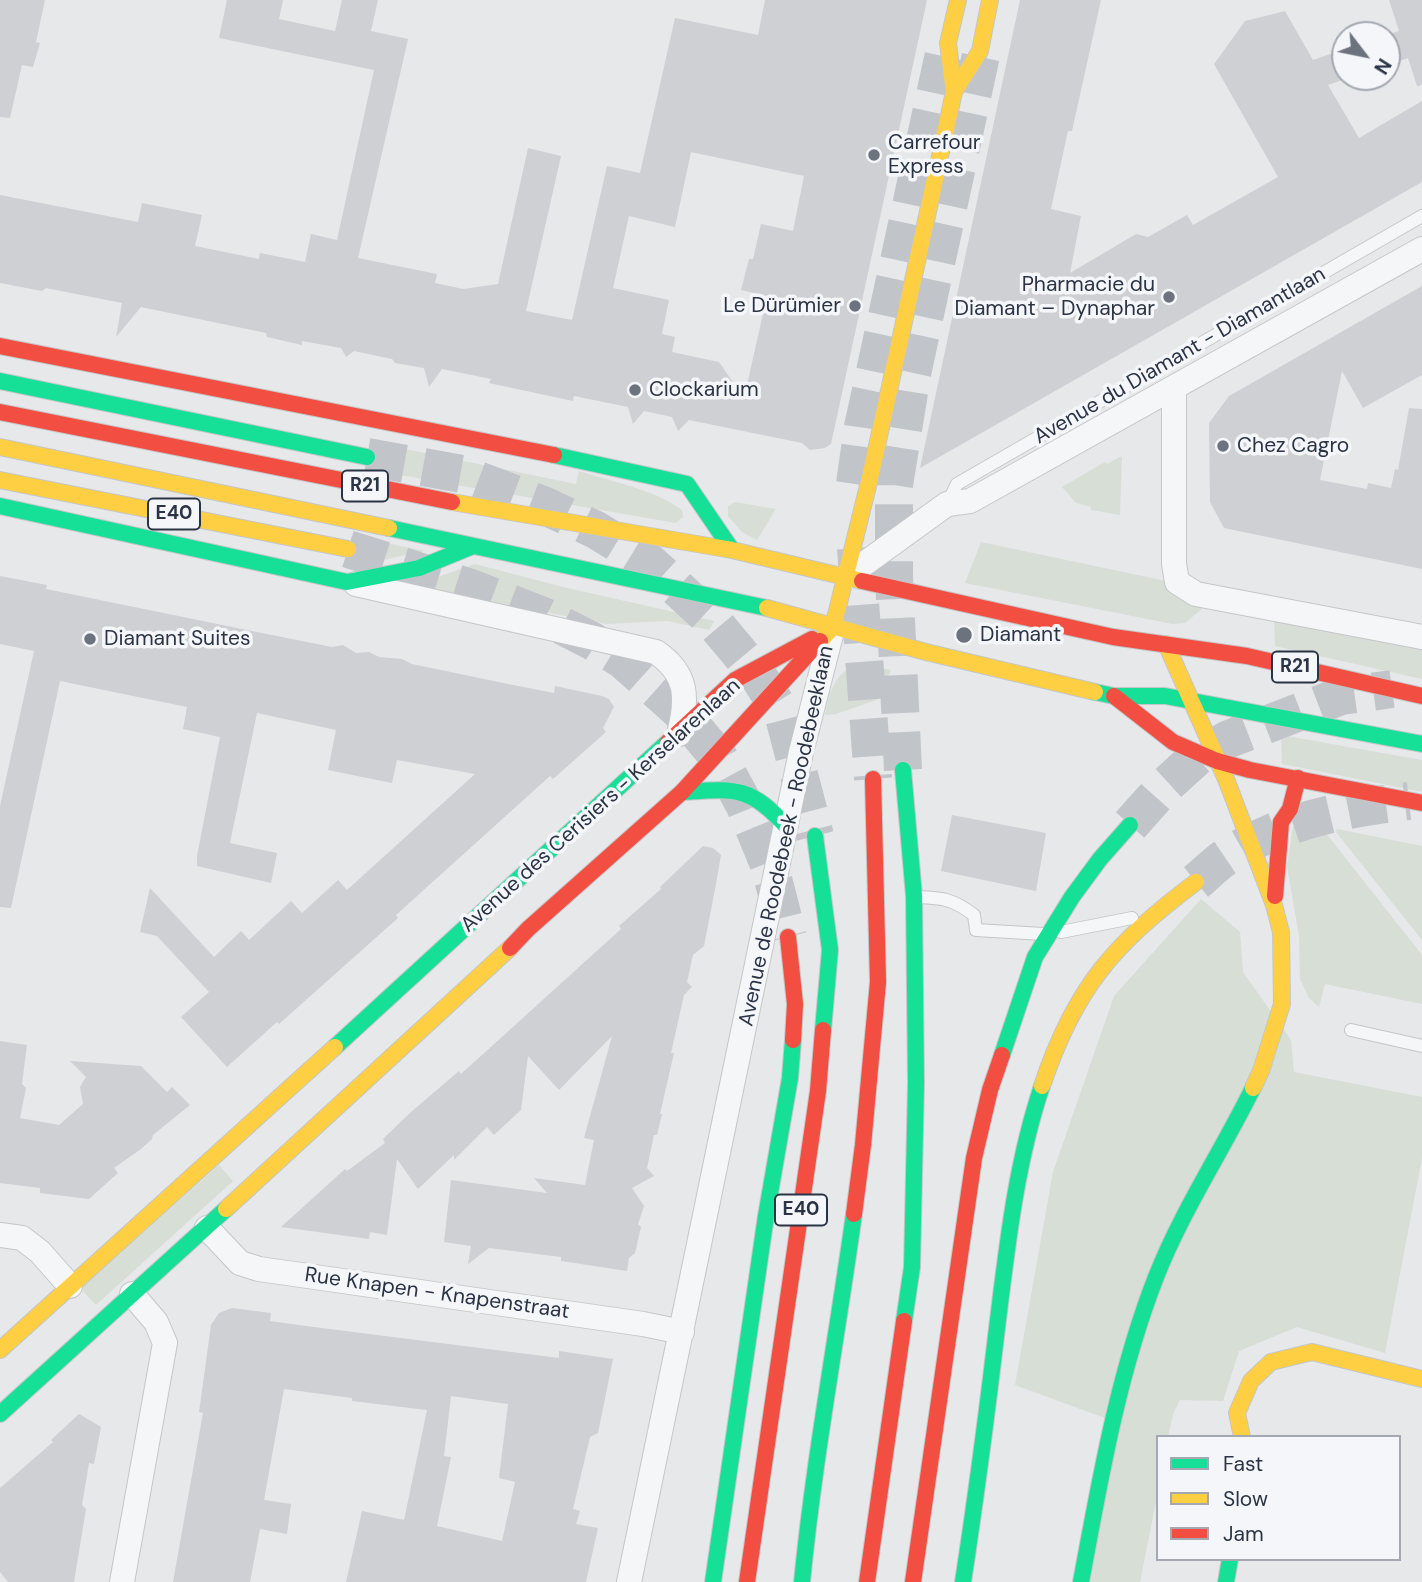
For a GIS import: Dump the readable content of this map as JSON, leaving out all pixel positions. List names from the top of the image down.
{
  "streets": {
    "main road": [
      "R21",
      "E40",
      "Avenue des Cerisiers - Kerselarenlaan",
      "Avenue de Roodebeek - Roodebeeklaan"
    ],
    "street": ["Avenue du Diamant - Diamantlaan", "Rue Knapen - Knapenstraat"]
  },
  "crossings": [
    ["Avenue du Diamant - Diamantlaan", "R21"],
    ["Avenue du Diamant - Diamantlaan", "Avenue de Roodebeek - Roodebeeklaan"],
    ["R21", "Avenue des Cerisiers - Kerselarenlaan"],
    ["R21", "Avenue de Roodebeek - Roodebeeklaan"],
    ["Avenue des Cerisiers - Kerselarenlaan", "Avenue de Roodebeek - Roodebeeklaan"],
    ["Avenue des Cerisiers - Kerselarenlaan", "Rue Knapen - Knapenstraat"],
    ["Avenue de Roodebeek - Roodebeeklaan", "Rue Knapen - Knapenstraat"]
  ],
  "places": [
    "Carrefour Express",
    "Pharmacie du Diamant – Dynaphar",
    "Le Dürümier",
    "Clockarium",
    "Chez Cagro",
    "Diamant",
    "Diamant Suites"
  ],
  "legend": ["Fast", "Slow", "Jam"],
  "north": "bottom right"
}
